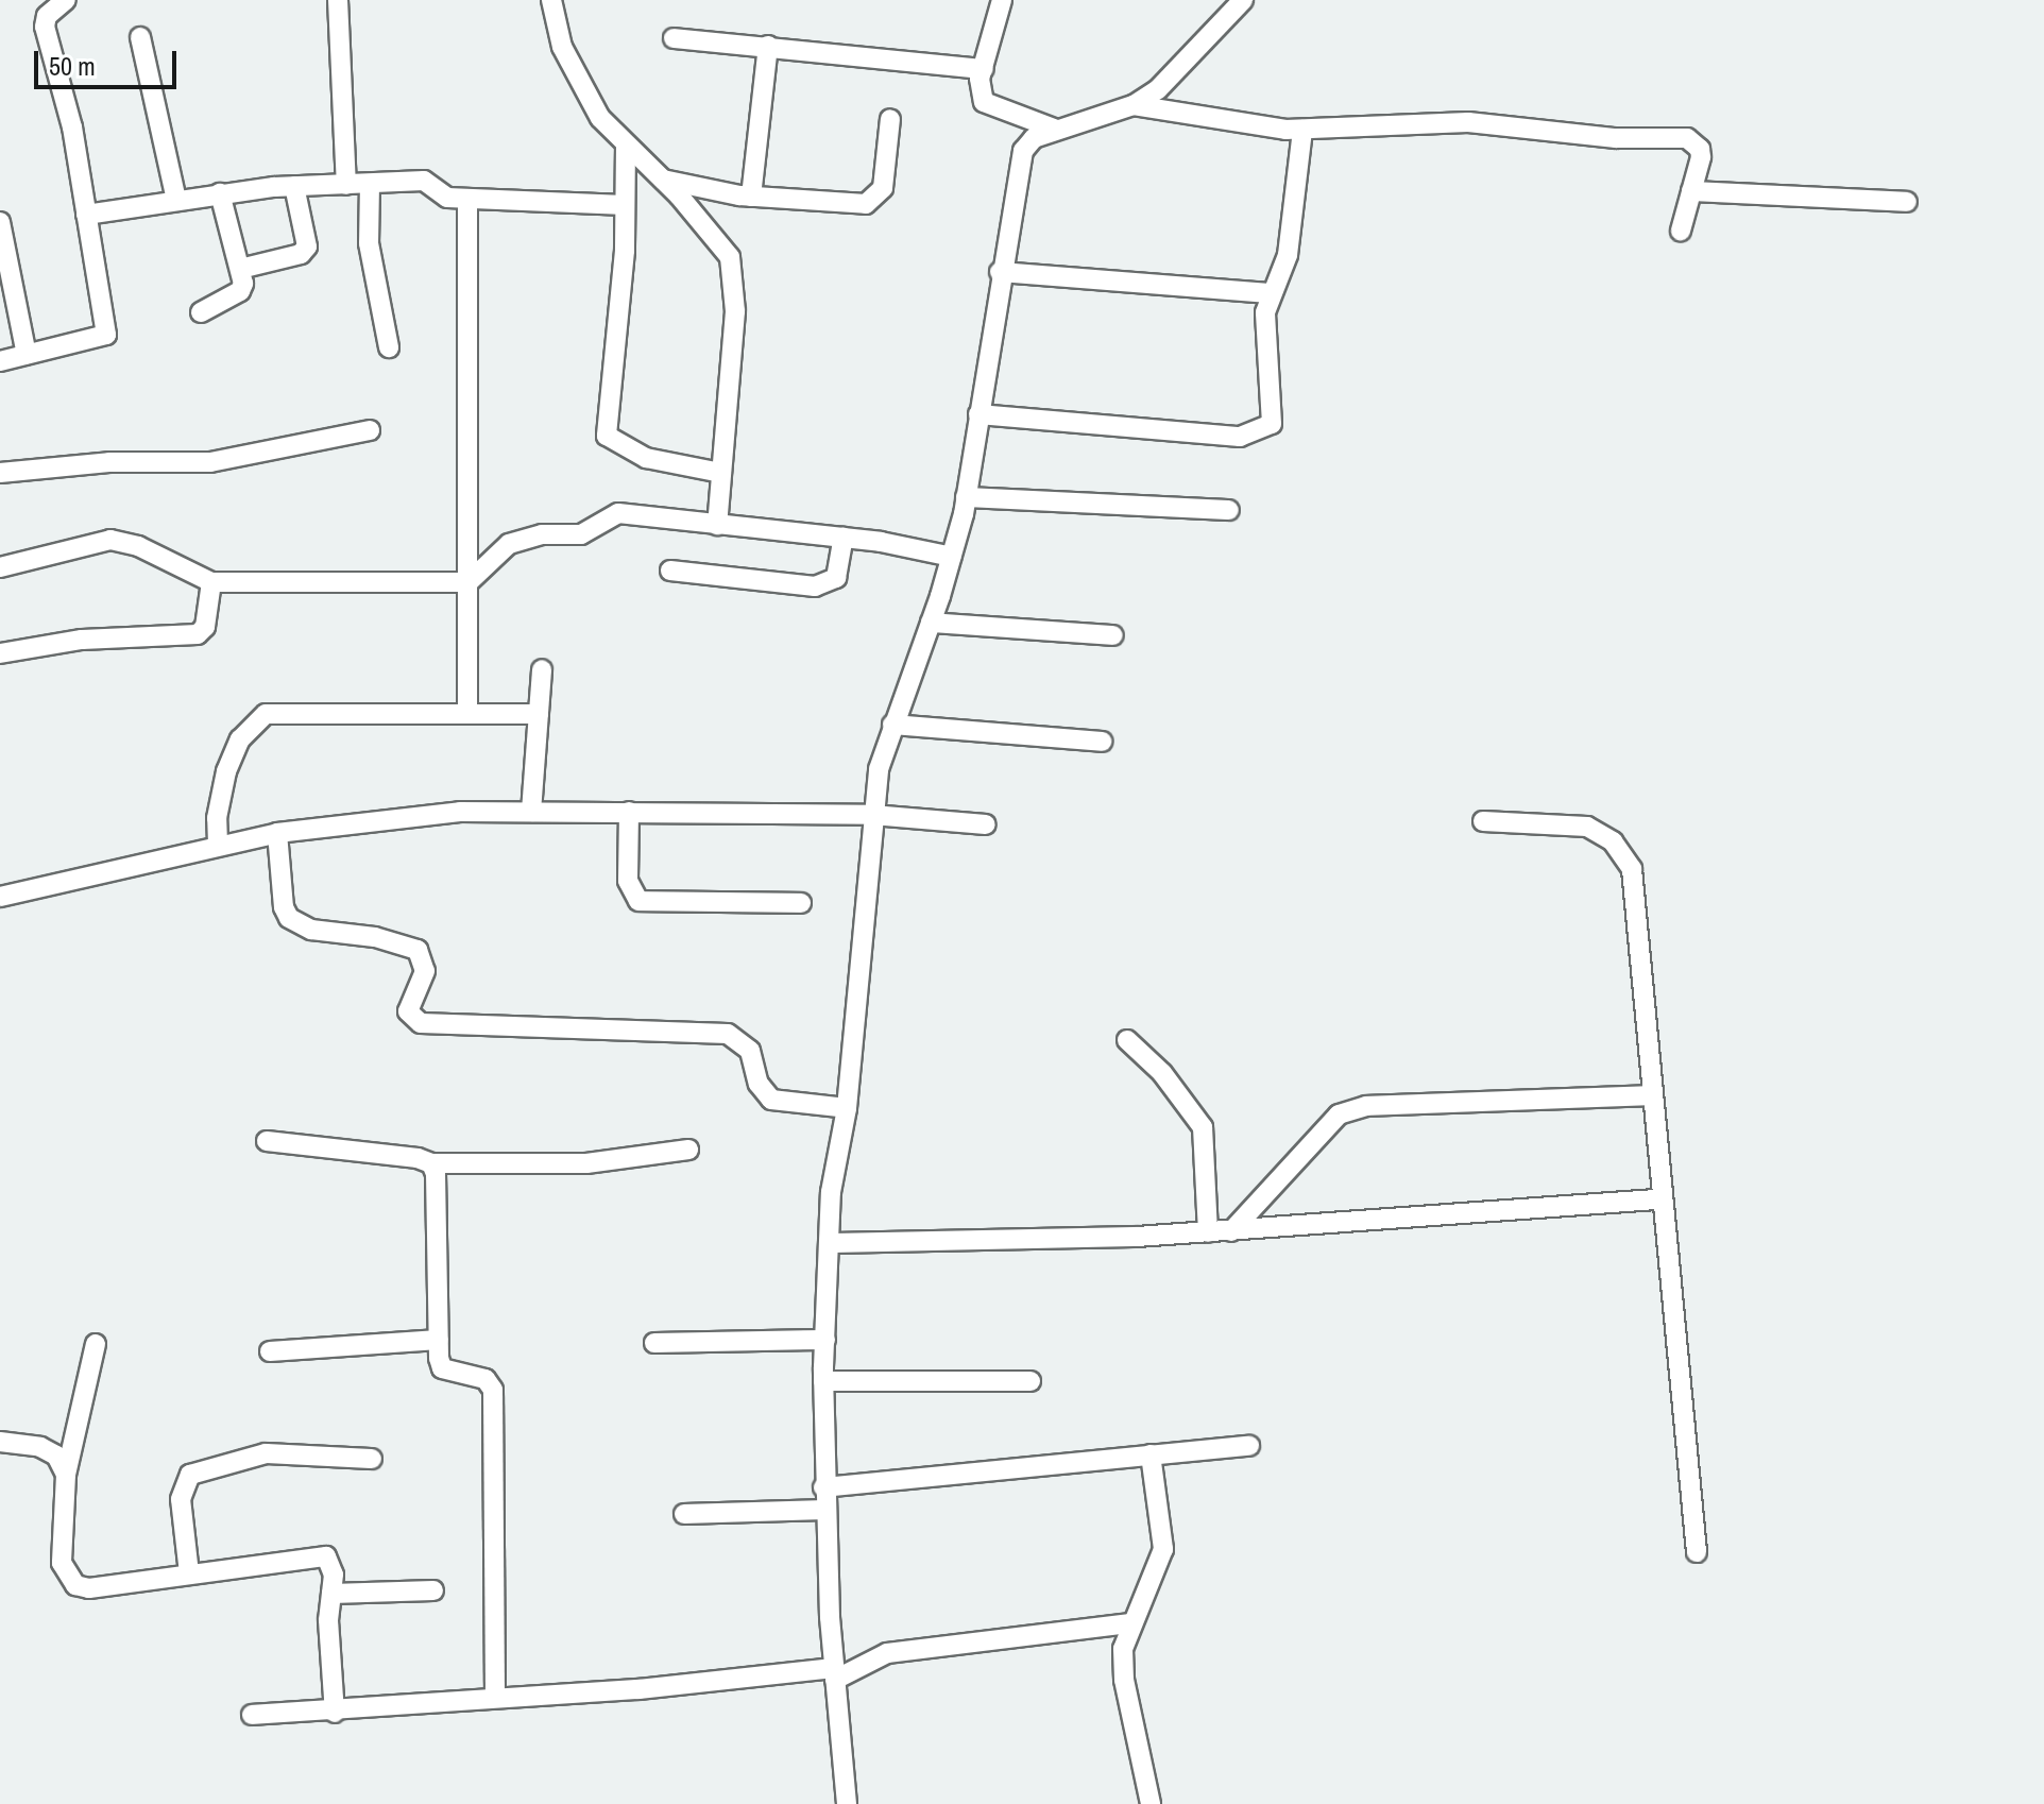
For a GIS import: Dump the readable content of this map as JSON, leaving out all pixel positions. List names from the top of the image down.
{
  "scale_bar": "50 m"
}
